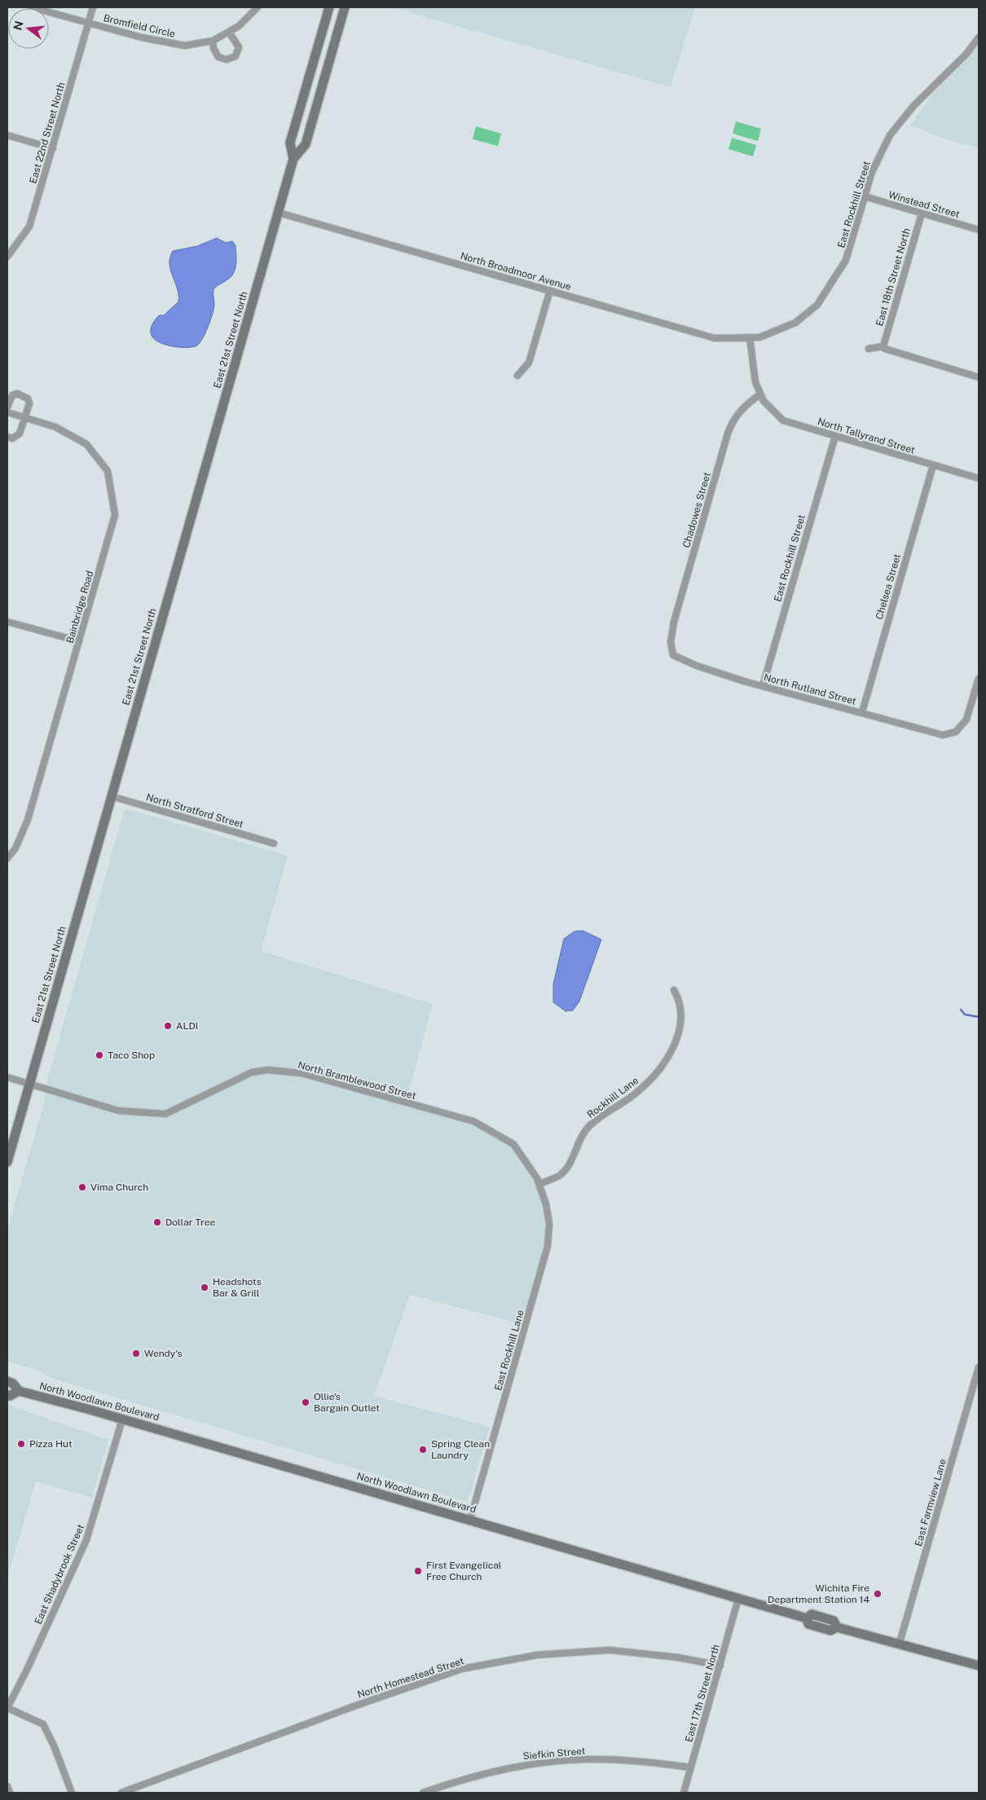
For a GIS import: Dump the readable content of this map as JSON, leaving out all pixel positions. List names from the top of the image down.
{
  "streets": {
    "main road": ["East 21st Street North", "North Woodlawn Boulevard"],
    "street": [
      "Bromfield Circle",
      "East 22nd Street North",
      "East Rockhill Street",
      "Winstead Street",
      "North Broadmoor Avenue",
      "East 18th Street North",
      "North Tallyrand Street",
      "Chadowes Street",
      "Chelsea Street",
      "Bainbridge Road",
      "North Rutland Street",
      "North Stratford Street",
      "North Bramblewood Street",
      "Rockhill Lane",
      "East Rockhill Lane",
      "East Farmview Lane",
      "East Shadybrook Street",
      "North Homestead Street",
      "East 17th Street North",
      "Siefkin Street"
    ]
  },
  "crossings": [
    ["Bromfield Circle", "East 22nd Street North"],
    ["East Rockhill Street", "Winstead Street"],
    ["East Rockhill Street", "North Broadmoor Avenue"],
    ["East Rockhill Street", "North Tallyrand Street"],
    ["East Rockhill Street", "North Rutland Street"],
    ["Winstead Street", "East 18th Street North"],
    ["North Broadmoor Avenue", "East 21st Street North"],
    ["North Broadmoor Avenue", "North Tallyrand Street"],
    ["East 21st Street North", "North Stratford Street"],
    ["East 21st Street North", "North Bramblewood Street"],
    ["North Tallyrand Street", "Chadowes Street"],
    ["North Tallyrand Street", "Chelsea Street"],
    ["Chadowes Street", "North Rutland Street"],
    ["Chelsea Street", "North Rutland Street"],
    ["North Bramblewood Street", "Rockhill Lane"],
    ["North Bramblewood Street", "East Rockhill Lane"],
    ["Rockhill Lane", "East Rockhill Lane"],
    ["East Rockhill Lane", "North Woodlawn Boulevard"],
    ["North Woodlawn Boulevard", "East Farmview Lane"],
    ["North Woodlawn Boulevard", "East Shadybrook Street"],
    ["North Woodlawn Boulevard", "East 17th Street North"],
    ["North Homestead Street", "East 17th Street North"],
    ["East 17th Street North", "Siefkin Street"]
  ],
  "places": [
    "ALDI",
    "Taco Shop",
    "Vima Church",
    "Dollar Tree",
    "Headshots Bar & Grill",
    "Wendy's",
    "Ollie's Bargain Outlet",
    "Pizza Hut",
    "Spring Clean Laundry",
    "First Evangelical Free Church",
    "Wichita Fire Department Station 14"
  ],
  "north": "left"
}
